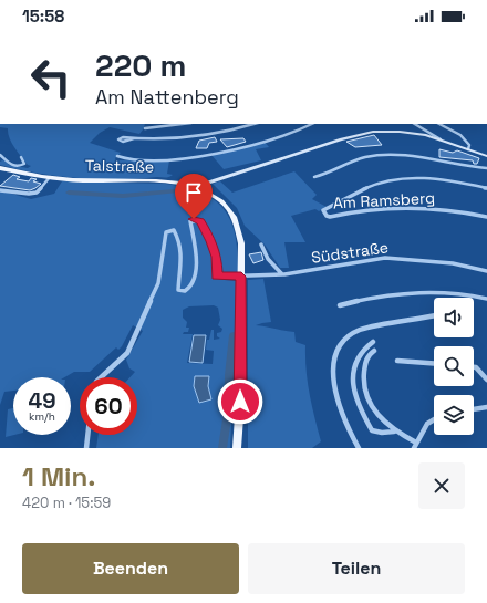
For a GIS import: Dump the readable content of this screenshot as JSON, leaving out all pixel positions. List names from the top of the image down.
{
  "streets": {
    "main road": ["Talstraße"],
    "street": ["Am Ramsberg", "Südstraße"]
  },
  "crossings": [
    ["Talstraße", "Südstraße"]
  ],
  "page": {
    "status": "15:58",
    "turn": ["220 m", "Am Nattenberg"],
    "speed": "49 km/h",
    "limit": "60",
    "heading": ["1 Min.", "420 m · 15:59"],
    "buttons": ["Beenden", "Teilen"]
  }
}
